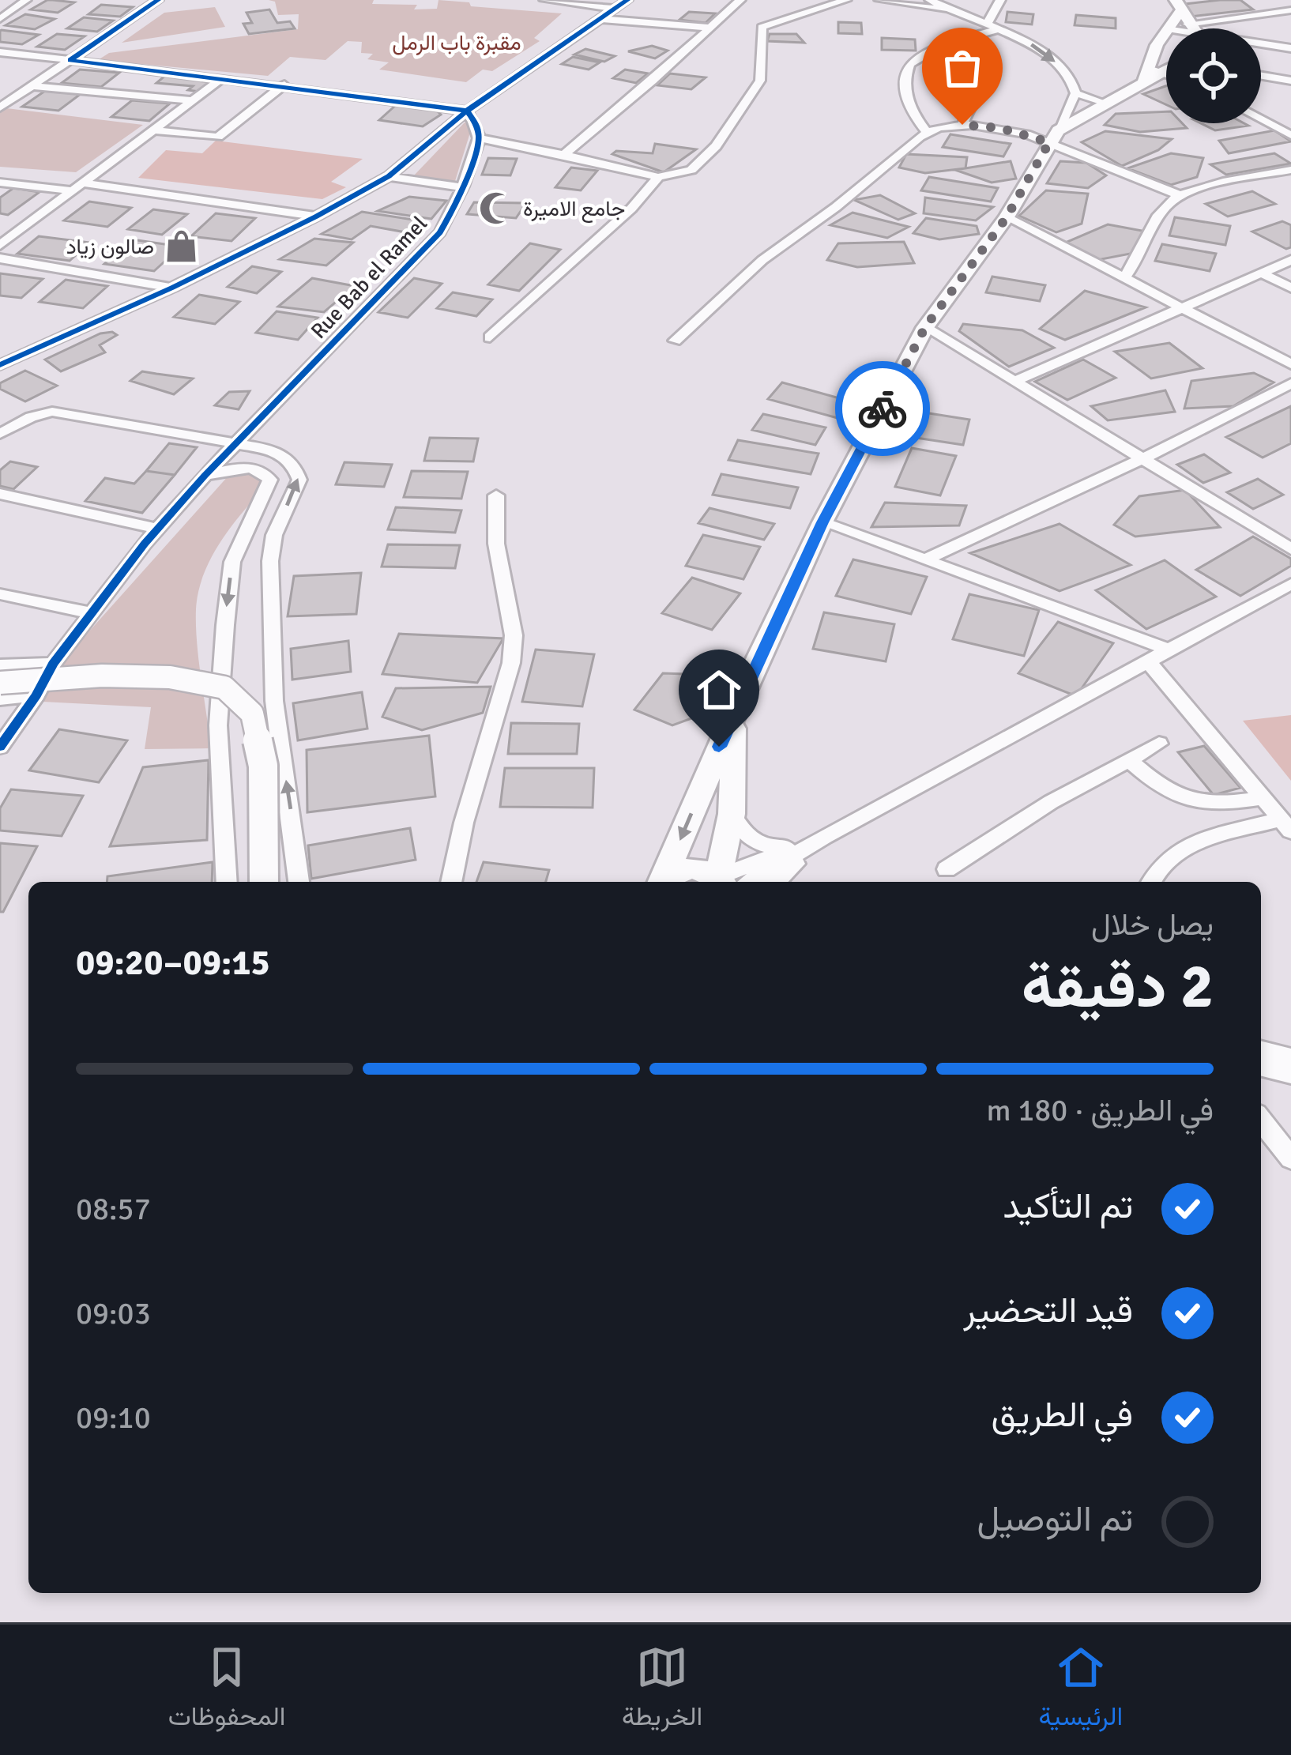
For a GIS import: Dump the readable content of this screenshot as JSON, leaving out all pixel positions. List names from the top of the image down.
{
  "streets": {
    "street": ["Rue Bab el Ramel"]
  },
  "parks": ["مقبرة باب الرمل"],
  "places": {
    "mosque": ["جامع الاميرة"],
    "shop": ["صالون زياد"]
  },
  "page": {
    "heading": ["2 دقيقة", "يصل خلال", "09:15–09:20"],
    "bar": "في الطريق · 180 m",
    "list": [
      ["تم التأكيد", "08:57"],
      ["قيد التحضير", "09:03"],
      ["في الطريق", "09:10"],
      "تم التوصيل"
    ],
    "tabs": ["الرئيسية", "الخريطة", "المحفوظات"]
  }
}
